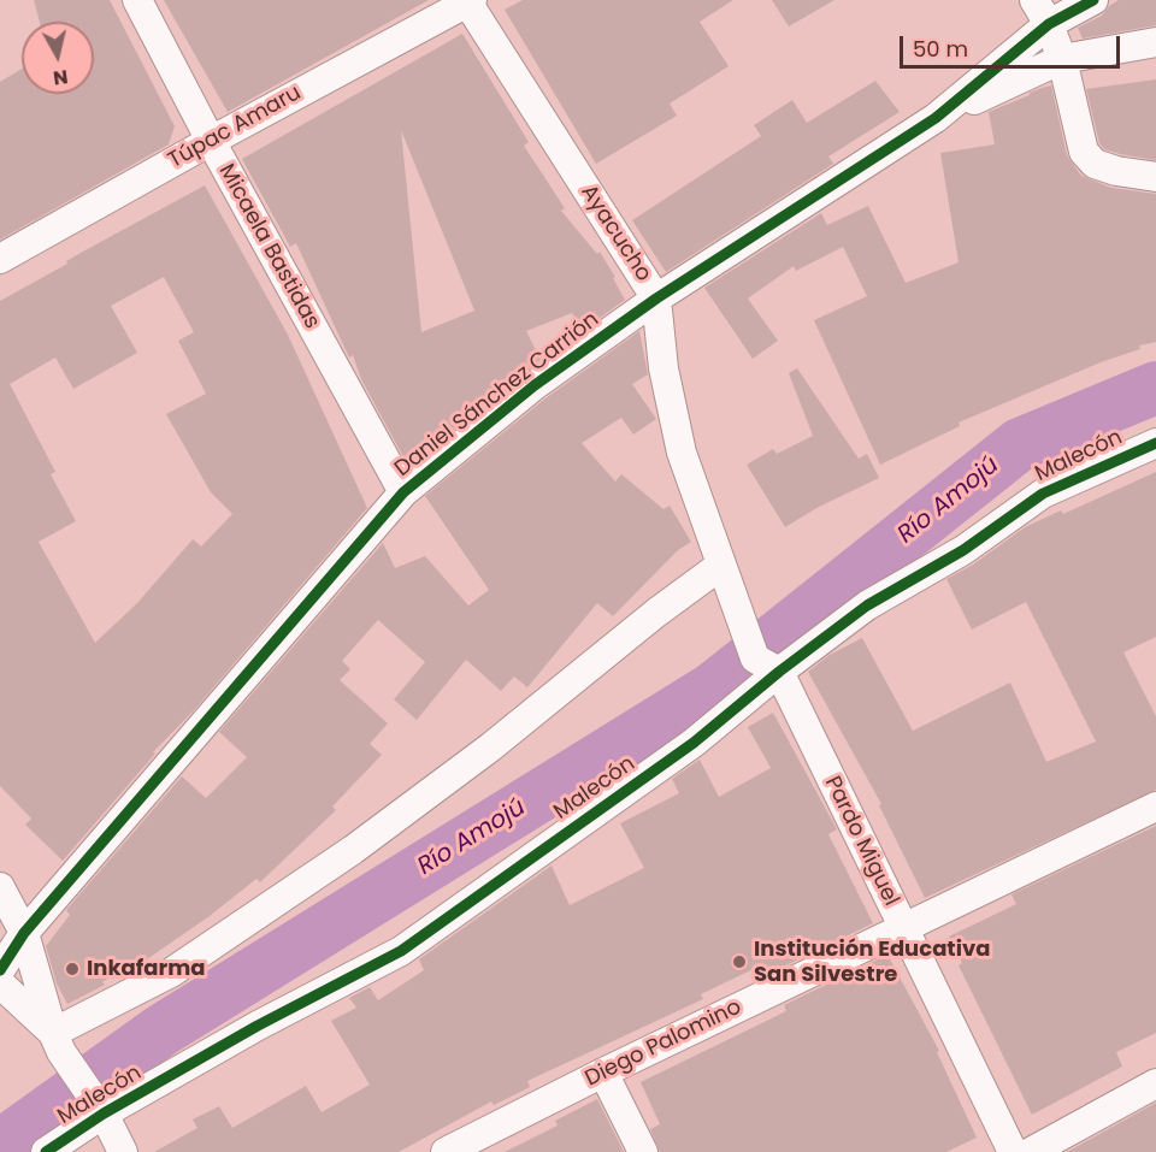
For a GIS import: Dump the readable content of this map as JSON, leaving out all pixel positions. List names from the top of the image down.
{
  "streets": {
    "street": [
      "Túpac Amaru",
      "Ayacucho",
      "Micaela Bastidas",
      "Daniel Sánchez Carrión",
      "Malecón",
      "Pardo Miguel",
      "Diego Palomino"
    ]
  },
  "crossings": [
    ["Túpac Amaru", "Ayacucho"],
    ["Túpac Amaru", "Micaela Bastidas"],
    ["Ayacucho", "Daniel Sánchez Carrión"],
    ["Ayacucho", "Pardo Miguel"],
    ["Micaela Bastidas", "Daniel Sánchez Carrión"],
    ["Malecón", "Pardo Miguel"],
    ["Pardo Miguel", "Diego Palomino"]
  ],
  "water": ["Río Amojú"],
  "places": ["Institución Educativa San Silvestre", "Inkafarma"],
  "scale_bar": "50 m",
  "north": "bottom"
}
